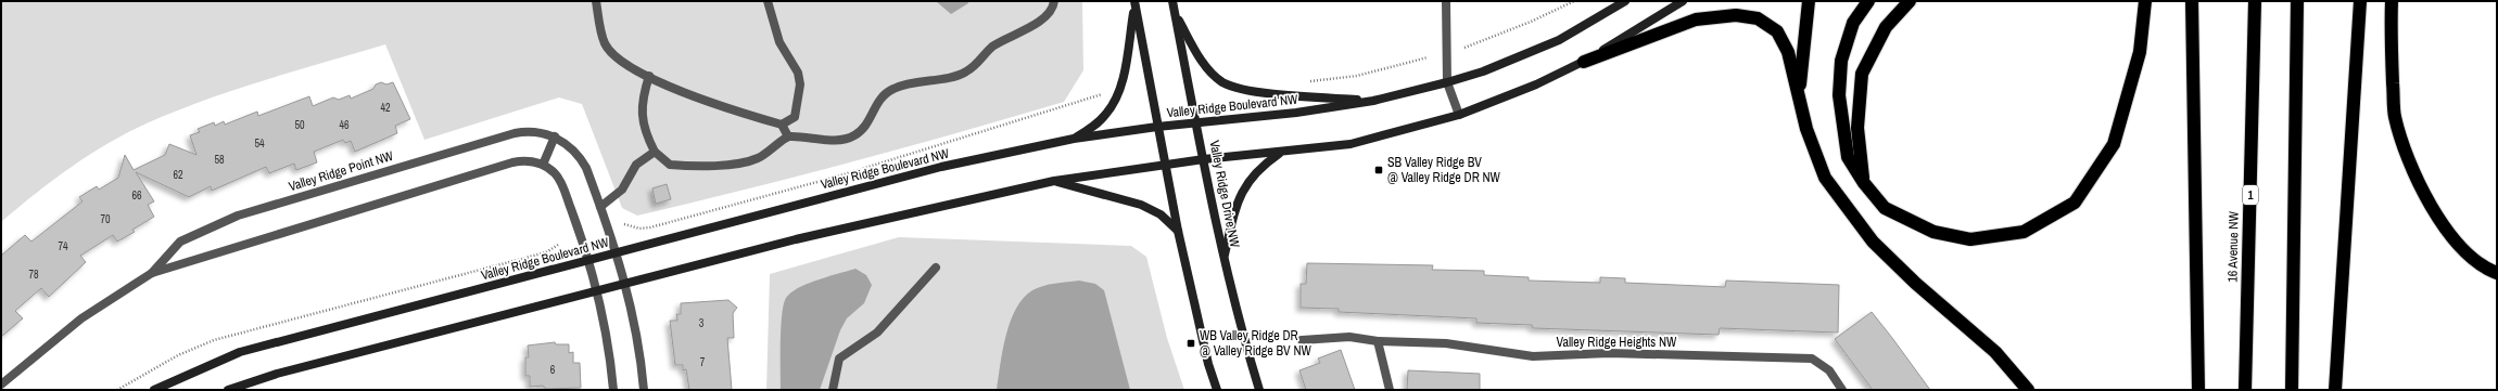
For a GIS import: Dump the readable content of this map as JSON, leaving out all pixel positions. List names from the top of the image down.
{
  "streets": {
    "highway": ["1", "16 Avenue NW"],
    "street": [
      "Valley Ridge Boulevard NW",
      "Valley Ridge Point NW",
      "Valley Ridge Drive NW",
      "Valley Ridge Heights NW"
    ]
  },
  "crossings": [
    ["Valley Ridge Boulevard NW", "Valley Ridge Point NW"],
    ["Valley Ridge Boulevard NW", "Valley Ridge Drive NW"]
  ],
  "places": {
    "transit": ["SB Valley Ridge BV @ Valley Ridge DR NW", "WB Valley Ridge DR @ Valley Ridge BV NW"]
  },
  "house_numbers": [
    "42",
    "50",
    "46",
    "54",
    "58",
    "62",
    "66",
    "70",
    "74",
    "78",
    "3",
    "7",
    "6"
  ]
}
